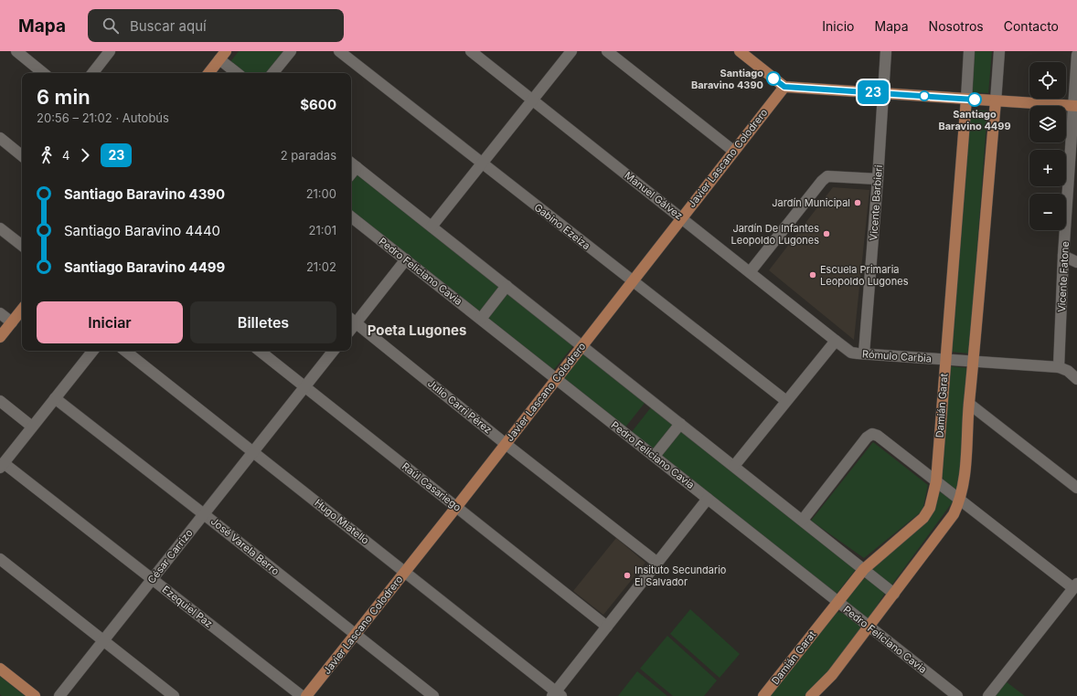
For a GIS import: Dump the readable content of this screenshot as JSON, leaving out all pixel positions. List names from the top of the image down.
{
  "streets": {
    "main road": ["Javier Lascano Colodrero", "Damián Garat"],
    "street": [
      "Manuel Gálvez",
      "Vicente Barbieri",
      "Gabino Ezeiza",
      "Pedro Feliciano Cavia",
      "Vicente Fatone",
      "Rómulo Carbia",
      "Julio Carri Pérez",
      "Raúl Casariego",
      "Hugo Miatello",
      "José Varela Berro",
      "César Carrizo",
      "Ezequiel Paz"
    ]
  },
  "crossings": [
    ["Javier Lascano Colodrero", "Manuel Gálvez"],
    ["Javier Lascano Colodrero", "Gabino Ezeiza"],
    ["Javier Lascano Colodrero", "Pedro Feliciano Cavia"],
    ["Javier Lascano Colodrero", "Julio Carri Pérez"],
    ["Javier Lascano Colodrero", "Raúl Casariego"],
    ["Javier Lascano Colodrero", "Hugo Miatello"],
    ["Javier Lascano Colodrero", "José Varela Berro"],
    ["Manuel Gálvez", "Rómulo Carbia"],
    ["Vicente Barbieri", "Rómulo Carbia"],
    ["Pedro Feliciano Cavia", "Damián Garat"],
    ["Vicente Fatone", "Rómulo Carbia"],
    ["Rómulo Carbia", "Damián Garat"],
    ["Raúl Casariego", "César Carrizo"],
    ["Hugo Miatello", "César Carrizo"],
    ["José Varela Berro", "César Carrizo"],
    ["César Carrizo", "Ezequiel Paz"]
  ],
  "districts": ["Poeta Lugones"],
  "places": [
    "Santiago Baravino 4390",
    "Santiago Baravino 4499",
    "Jardín Municipal",
    "Jardín De Infantes Leopoldo Lugones",
    "Escuela Primaria Leopoldo Lugones",
    "Insituto Secundario El Salvador"
  ],
  "lines": ["bus line 23"],
  "page": {
    "header": "Mapa",
    "search": "Buscar aquí",
    "nav": [
      "Inicio",
      "Mapa",
      "Nosotros",
      "Contacto"
    ],
    "on_map": "23",
    "map_buttons": ["+", "−"],
    "heading": ["6 min", "20:56 – 21:02 · Autobús", "$600"],
    "legs": ["4", "23", "2 paradas"],
    "list": [
      {
        "name": "Santiago Baravino 4390",
        "value": "21:00"
      },
      {
        "name": "Santiago Baravino 4440",
        "value": "21:01"
      },
      {
        "name": "Santiago Baravino 4499",
        "value": "21:02"
      }
    ],
    "buttons": ["Iniciar", "Billetes"]
  }
}
